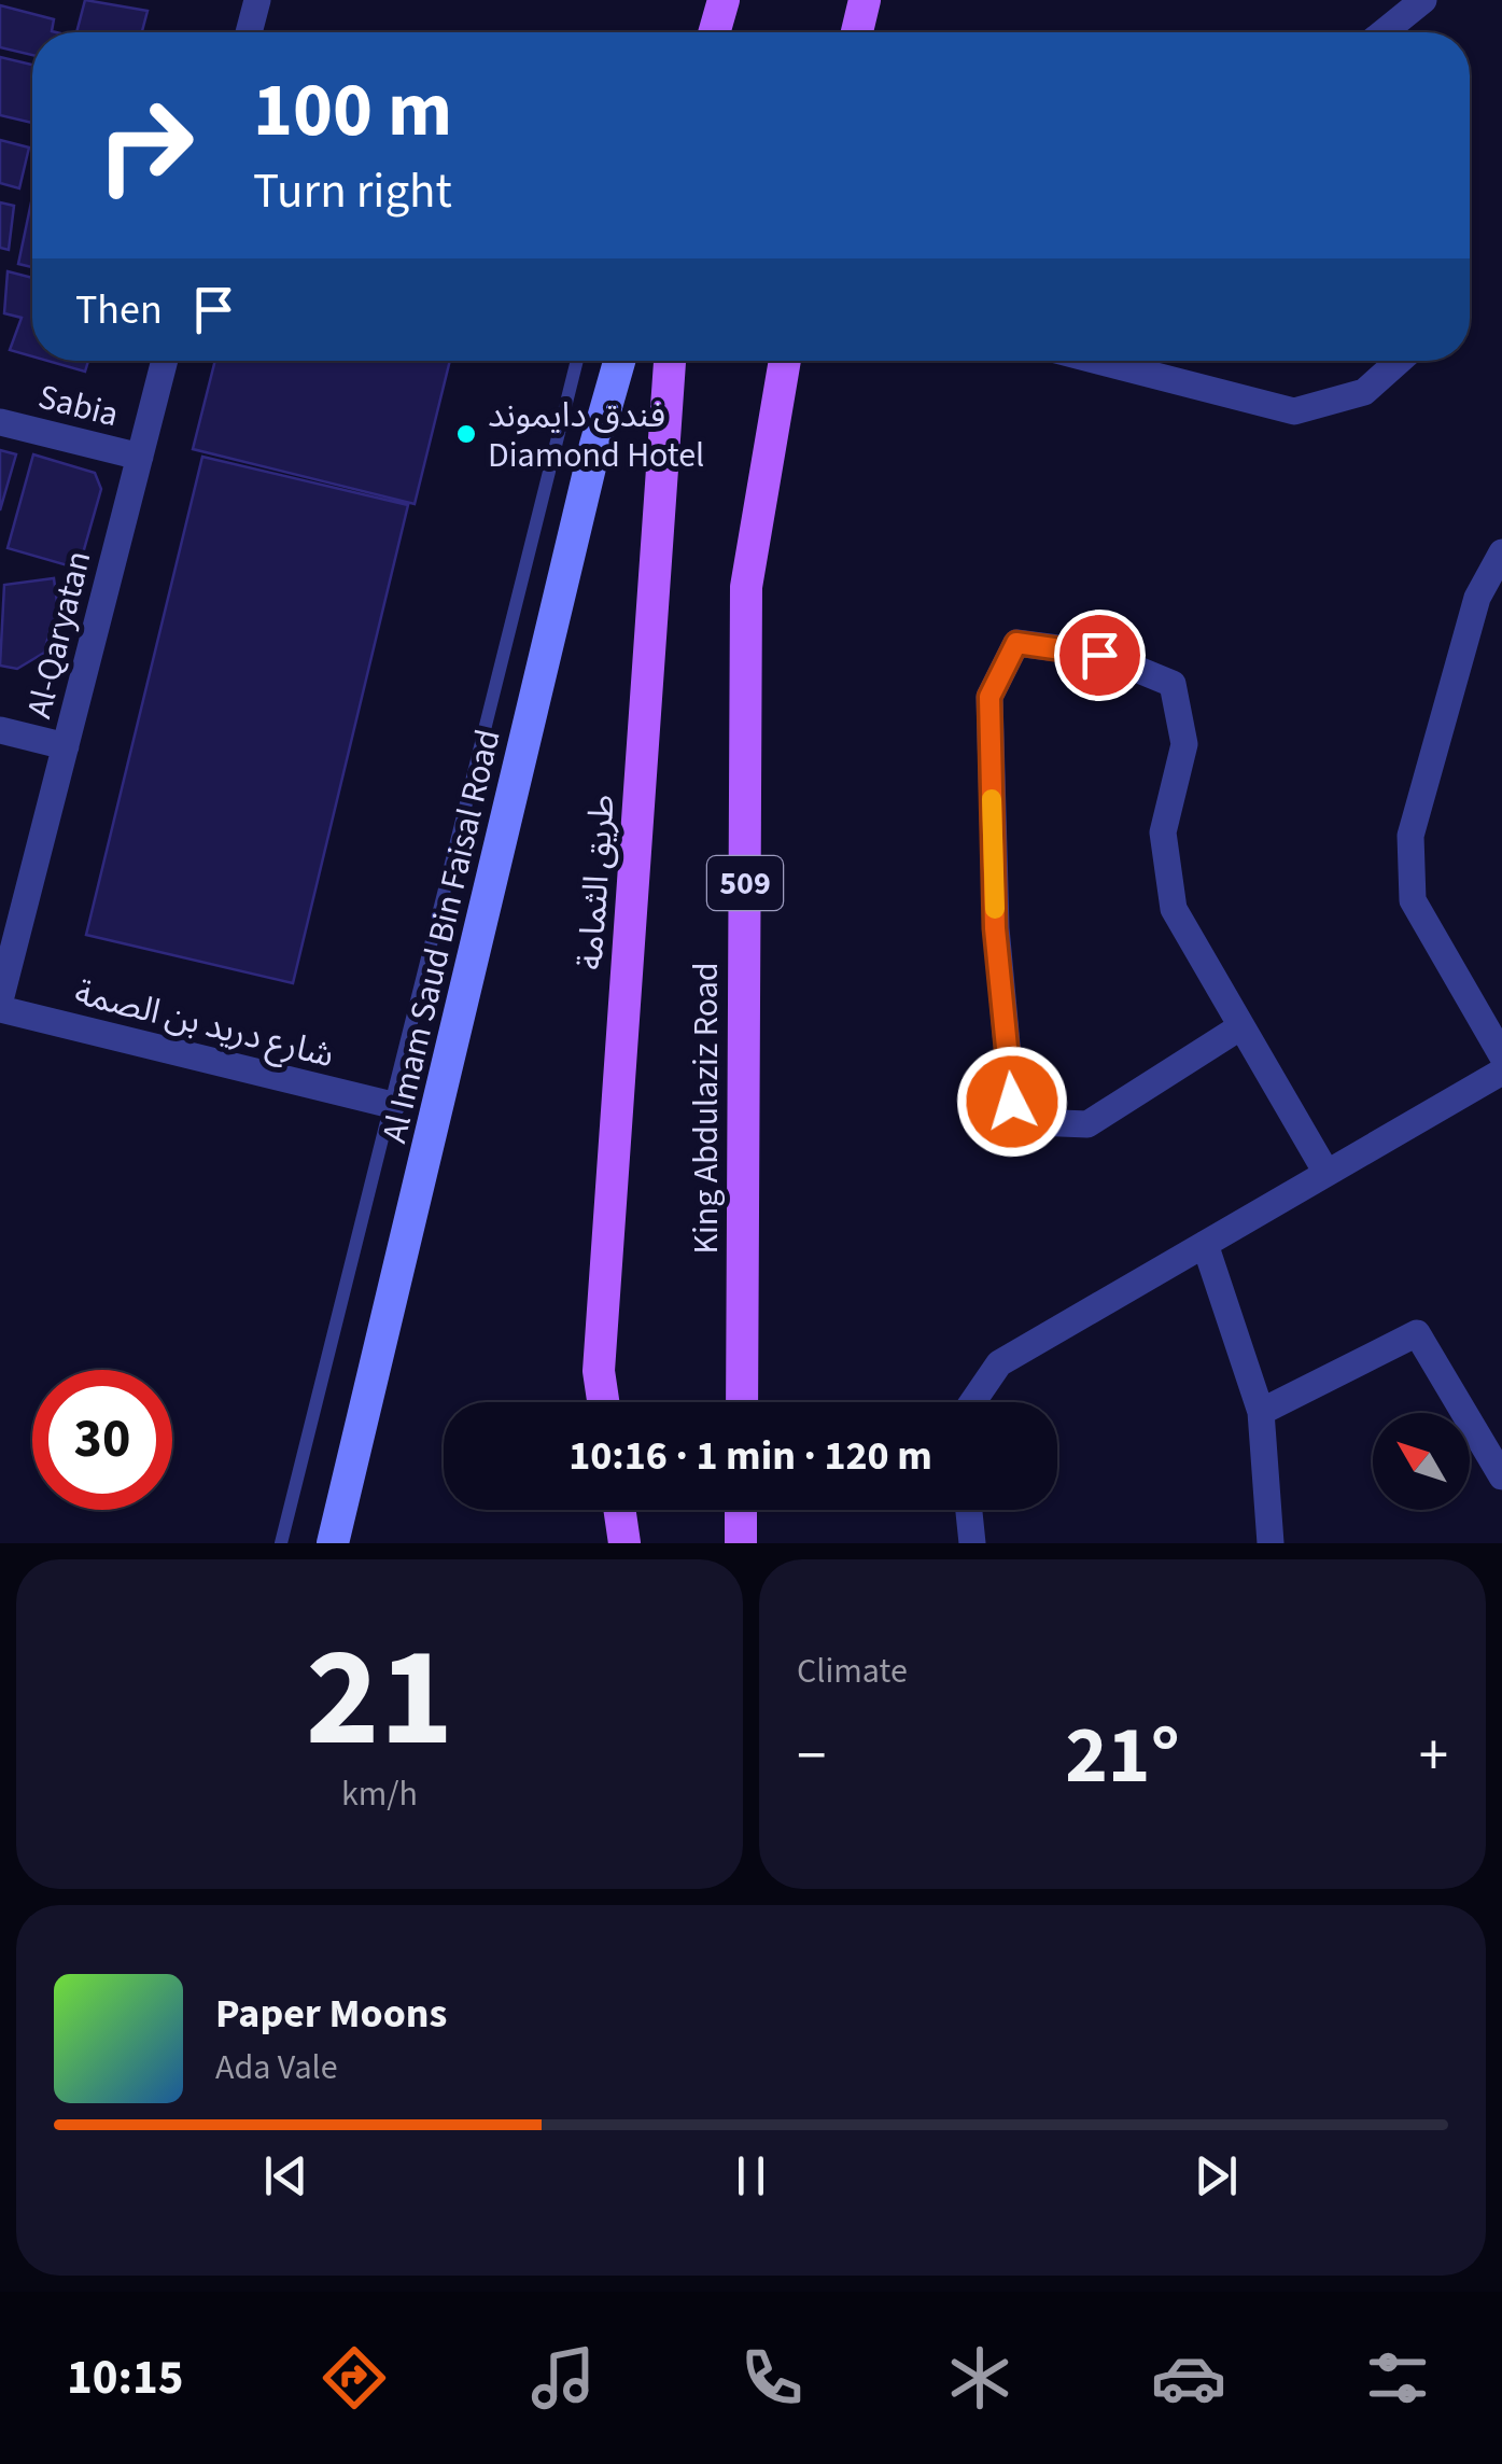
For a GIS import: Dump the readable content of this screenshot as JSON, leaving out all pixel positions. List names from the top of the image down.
{
  "streets": {
    "main road": [
      "طريق الثمامة",
      "509",
      "Al Imam Saud Bin Faisal Road",
      "King Abdulaziz Road"
    ],
    "street": ["Sabia", "Al-Qaryatan", "شارع دريد بن الصمة"]
  },
  "crossings": [
    ["Sabia", "Al-Qaryatan"],
    ["Al-Qaryatan", "شارع دريد بن الصمة"]
  ],
  "places": ["فندق دايموند Diamond Hotel"],
  "north": "top left",
  "page": {
    "turn": ["100 m", "Turn right"],
    "then": "Then",
    "limit": "30",
    "trip": "10:16 · 1 min · 120 m",
    "tile": [
      ["21", "km/h"],
      "Climate"
    ],
    "heat": ["−", "21°", "+"],
    "song": ["Paper Moons", "Ada Vale"],
    "tabs": "10:15"
  }
}
